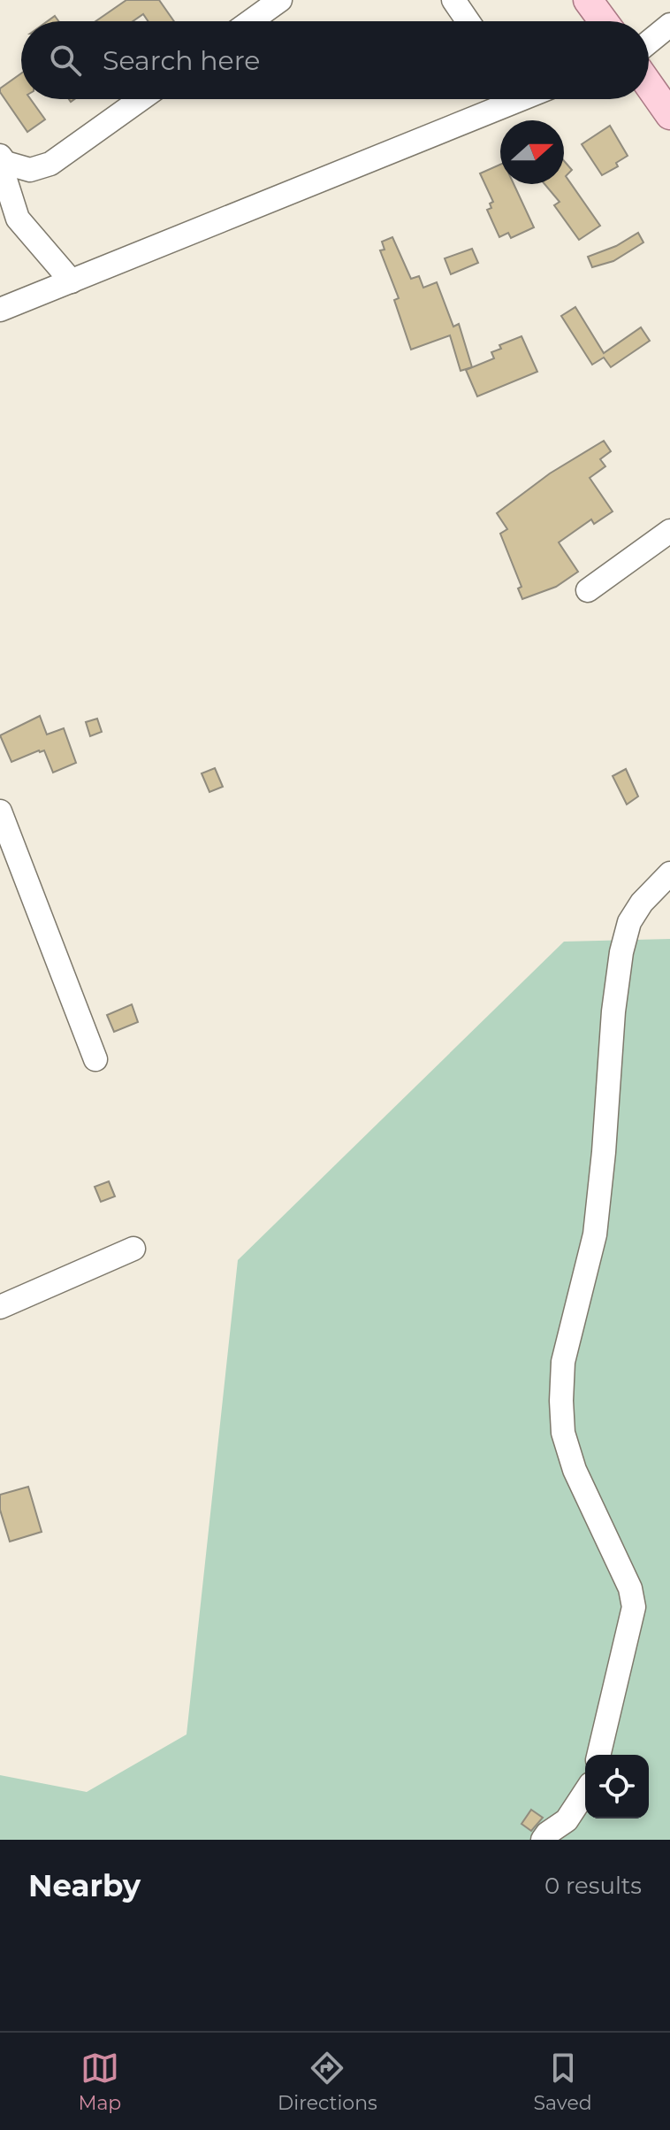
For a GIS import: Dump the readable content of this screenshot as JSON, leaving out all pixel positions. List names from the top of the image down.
{
  "north": "right",
  "page": {
    "search": "Search here",
    "heading": ["Nearby", "0 results"],
    "nav": ["Map", "Directions", "Saved"]
  }
}
